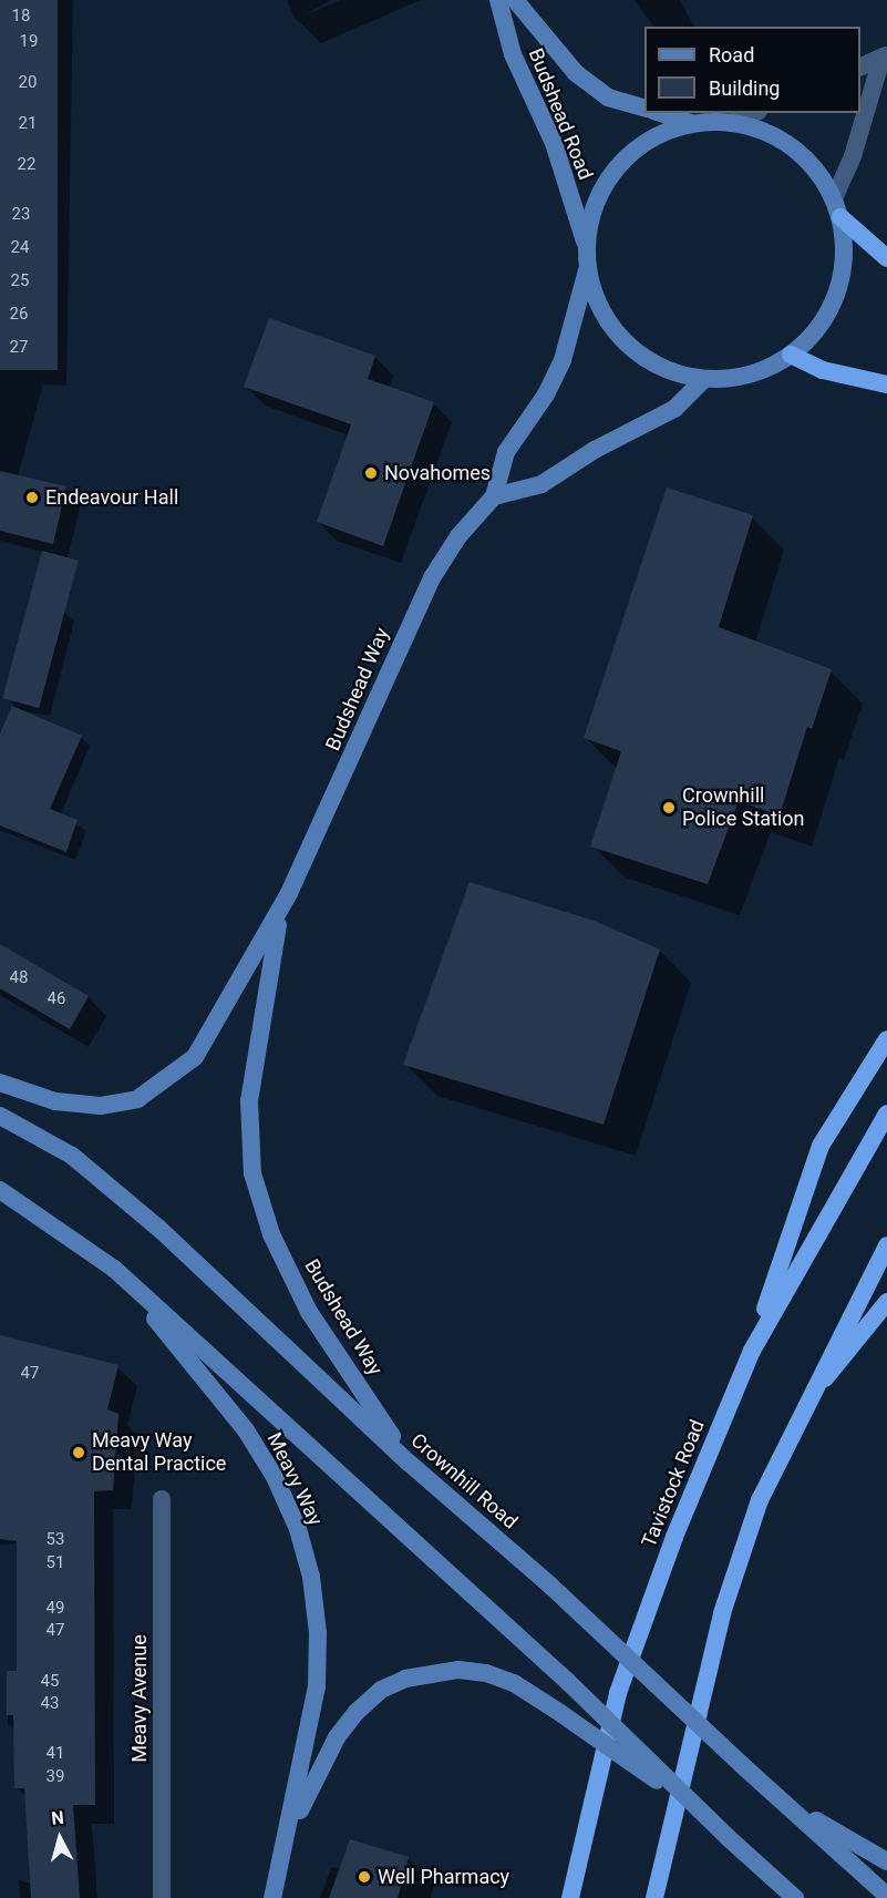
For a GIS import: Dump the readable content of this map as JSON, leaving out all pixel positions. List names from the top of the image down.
{
  "streets": {
    "highway": ["Tavistock Road"],
    "main road": [
      "Budshead Road",
      "Budshead Way",
      "Meavy Way",
      "Crownhill Road"
    ],
    "street": ["Meavy Avenue"]
  },
  "crossings": [
    ["Budshead Way", "Crownhill Road"]
  ],
  "places": [
    "Novahomes",
    "Endeavour Hall",
    "Crownhill Police Station",
    "Meavy Way Dental Practice",
    "Well Pharmacy"
  ],
  "house_numbers": [
    "18",
    "19",
    "20",
    "21",
    "22",
    "23",
    "24",
    "25",
    "26",
    "27",
    "48",
    "46",
    "47",
    "53",
    "51",
    "49",
    "47",
    "45",
    "43",
    "41",
    "39"
  ],
  "legend": ["Road", "Building"],
  "north": "top"
}
